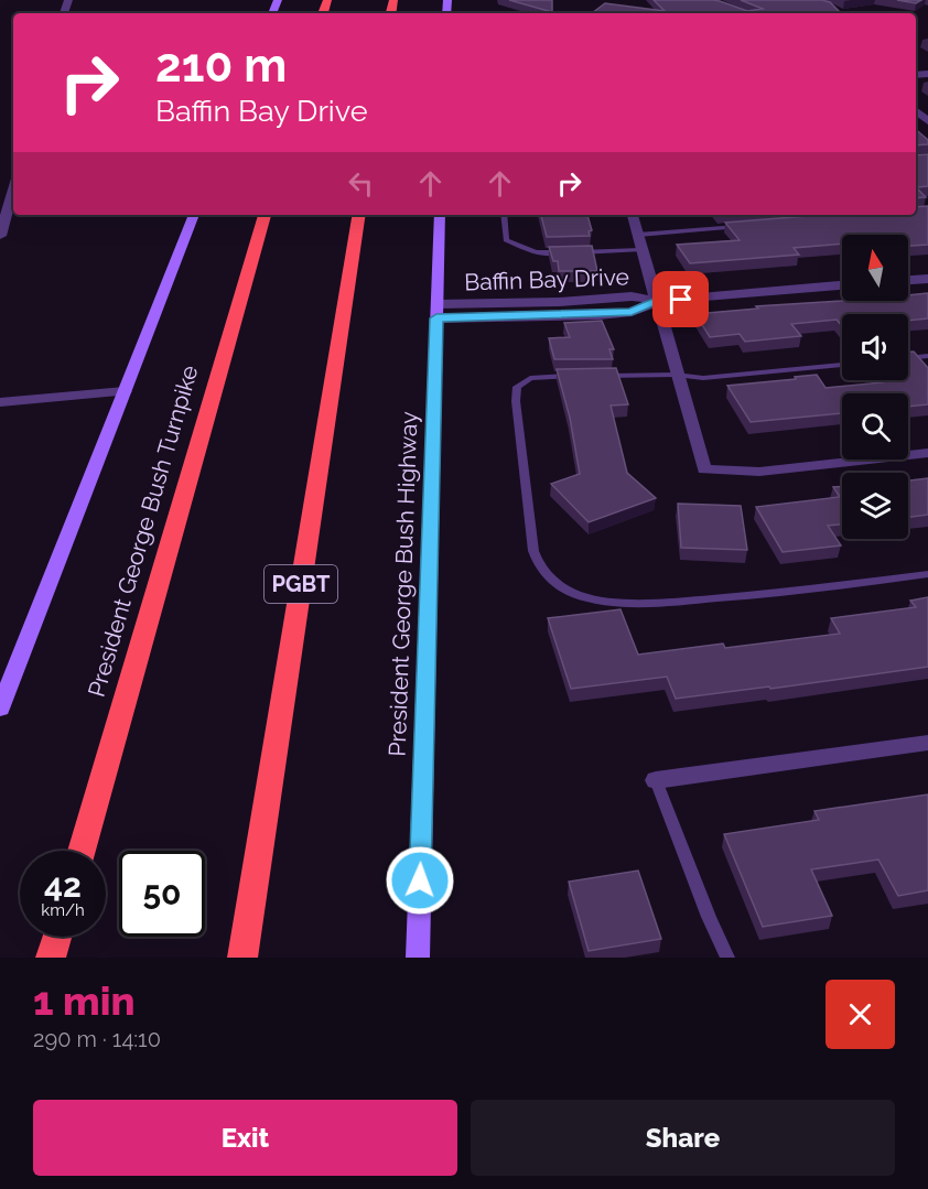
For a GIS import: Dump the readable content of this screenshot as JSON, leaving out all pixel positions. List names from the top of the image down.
{
  "streets": {
    "highway": ["President George Bush Turnpike", "PGBT"],
    "main road": ["President George Bush Highway"],
    "street": ["Baffin Bay Drive"]
  },
  "crossings": [
    ["Baffin Bay Drive", "President George Bush Highway"]
  ],
  "north": "top",
  "page": {
    "turn": ["210 m", "Baffin Bay Drive"],
    "speed": "42 km/h",
    "limit": "50",
    "heading": ["1 min", "290 m · 14:10"],
    "buttons": ["Exit", "Share"]
  }
}
